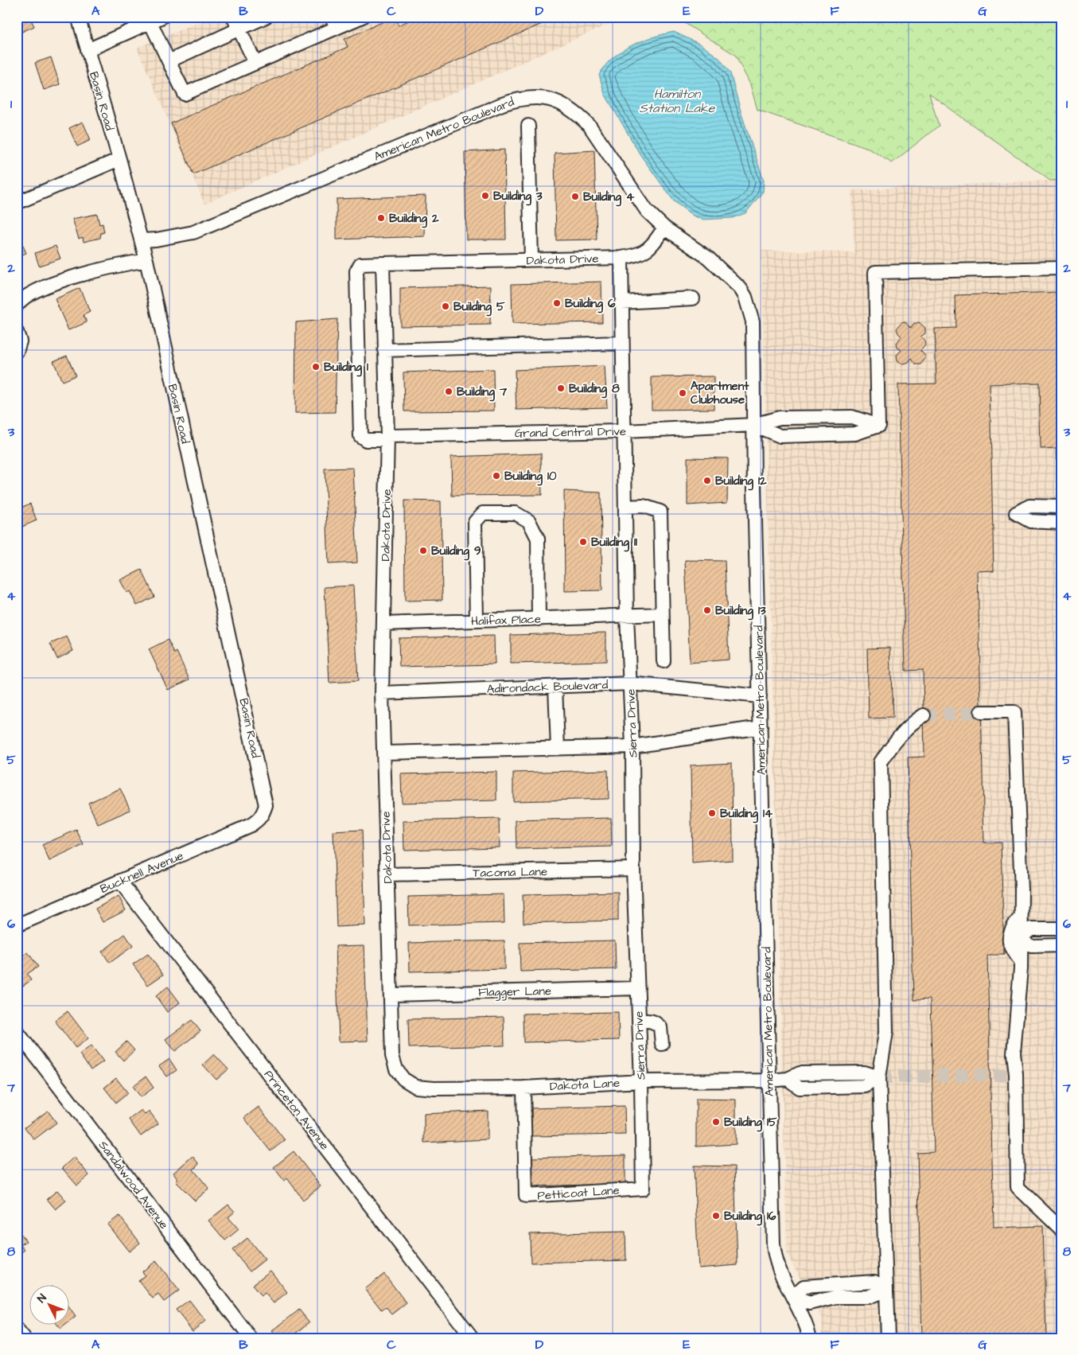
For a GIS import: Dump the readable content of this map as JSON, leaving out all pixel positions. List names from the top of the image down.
{
  "streets": {
    "street": [
      "Basin Road",
      "American Metro Boulevard",
      "Dakota Drive",
      "Grand Central Drive",
      "Halifax Place",
      "Adirondack Boulevard",
      "Sierra Drive",
      "Bucknell Avenue",
      "Tacoma Lane",
      "Flagger Lane",
      "Dakota Lane",
      "Princeton Avenue",
      "Sandalwood Avenue",
      "Petticoat Lane"
    ]
  },
  "crossings": [
    ["Basin Road", "American Metro Boulevard"],
    ["Basin Road", "Bucknell Avenue"],
    ["American Metro Boulevard", "Dakota Drive"],
    ["American Metro Boulevard", "Grand Central Drive"],
    ["American Metro Boulevard", "Adirondack Boulevard"],
    ["American Metro Boulevard", "Dakota Lane"],
    ["Dakota Drive", "Grand Central Drive"],
    ["Dakota Drive", "Halifax Place"],
    ["Dakota Drive", "Adirondack Boulevard"],
    ["Dakota Drive", "Sierra Drive"],
    ["Dakota Drive", "Tacoma Lane"],
    ["Dakota Drive", "Flagger Lane"],
    ["Dakota Drive", "Dakota Lane"],
    ["Grand Central Drive", "Sierra Drive"],
    ["Halifax Place", "Sierra Drive"],
    ["Adirondack Boulevard", "Sierra Drive"],
    ["Sierra Drive", "Tacoma Lane"],
    ["Sierra Drive", "Flagger Lane"],
    ["Sierra Drive", "Dakota Lane"],
    ["Sierra Drive", "Petticoat Lane"],
    ["Bucknell Avenue", "Princeton Avenue"],
    ["Dakota Lane", "Petticoat Lane"]
  ],
  "water": ["Hamilton Station Lake"],
  "places": [
    "Building 3",
    "Building 4",
    "Building 2",
    "Building 6",
    "Building 5",
    "Building 1",
    "Building 8",
    "Building 7",
    "Apartment Clubhouse",
    "Building 10",
    "Building 12",
    "Building 11",
    "Building 9",
    "Building 13",
    "Building 14",
    "Building 15",
    "Building 16"
  ],
  "north": "top left",
  "grid": {
    "columns": [
      "A",
      "B",
      "C",
      "D",
      "E",
      "F",
      "G"
    ],
    "rows": [
      "1",
      "2",
      "3",
      "4",
      "5",
      "6",
      "7",
      "8"
    ]
  }
}
